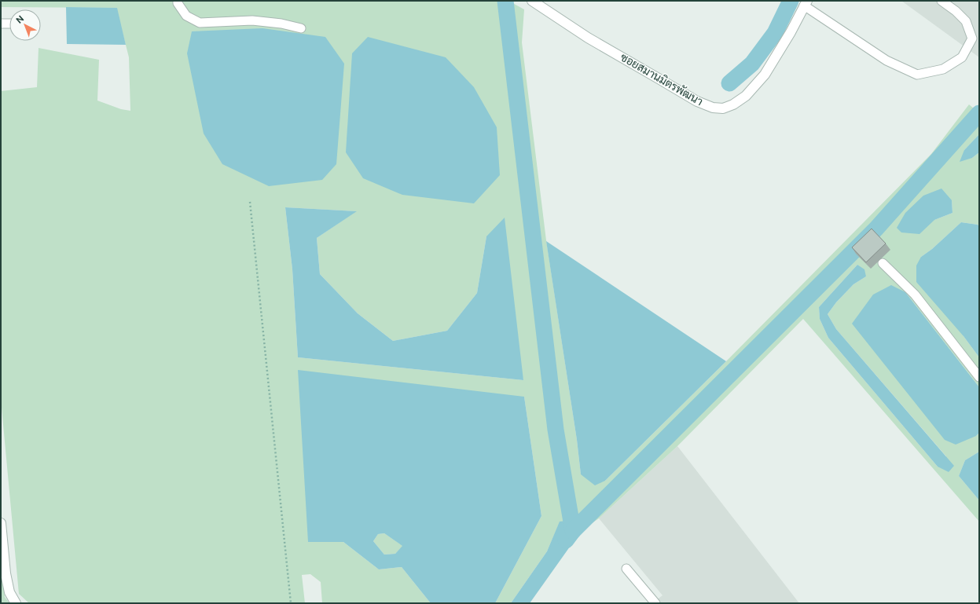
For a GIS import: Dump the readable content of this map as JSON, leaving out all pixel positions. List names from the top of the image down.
{
  "streets": {
    "street": ["ซอยสมานมิตรพัฒนา"]
  },
  "north": "top left"
}
